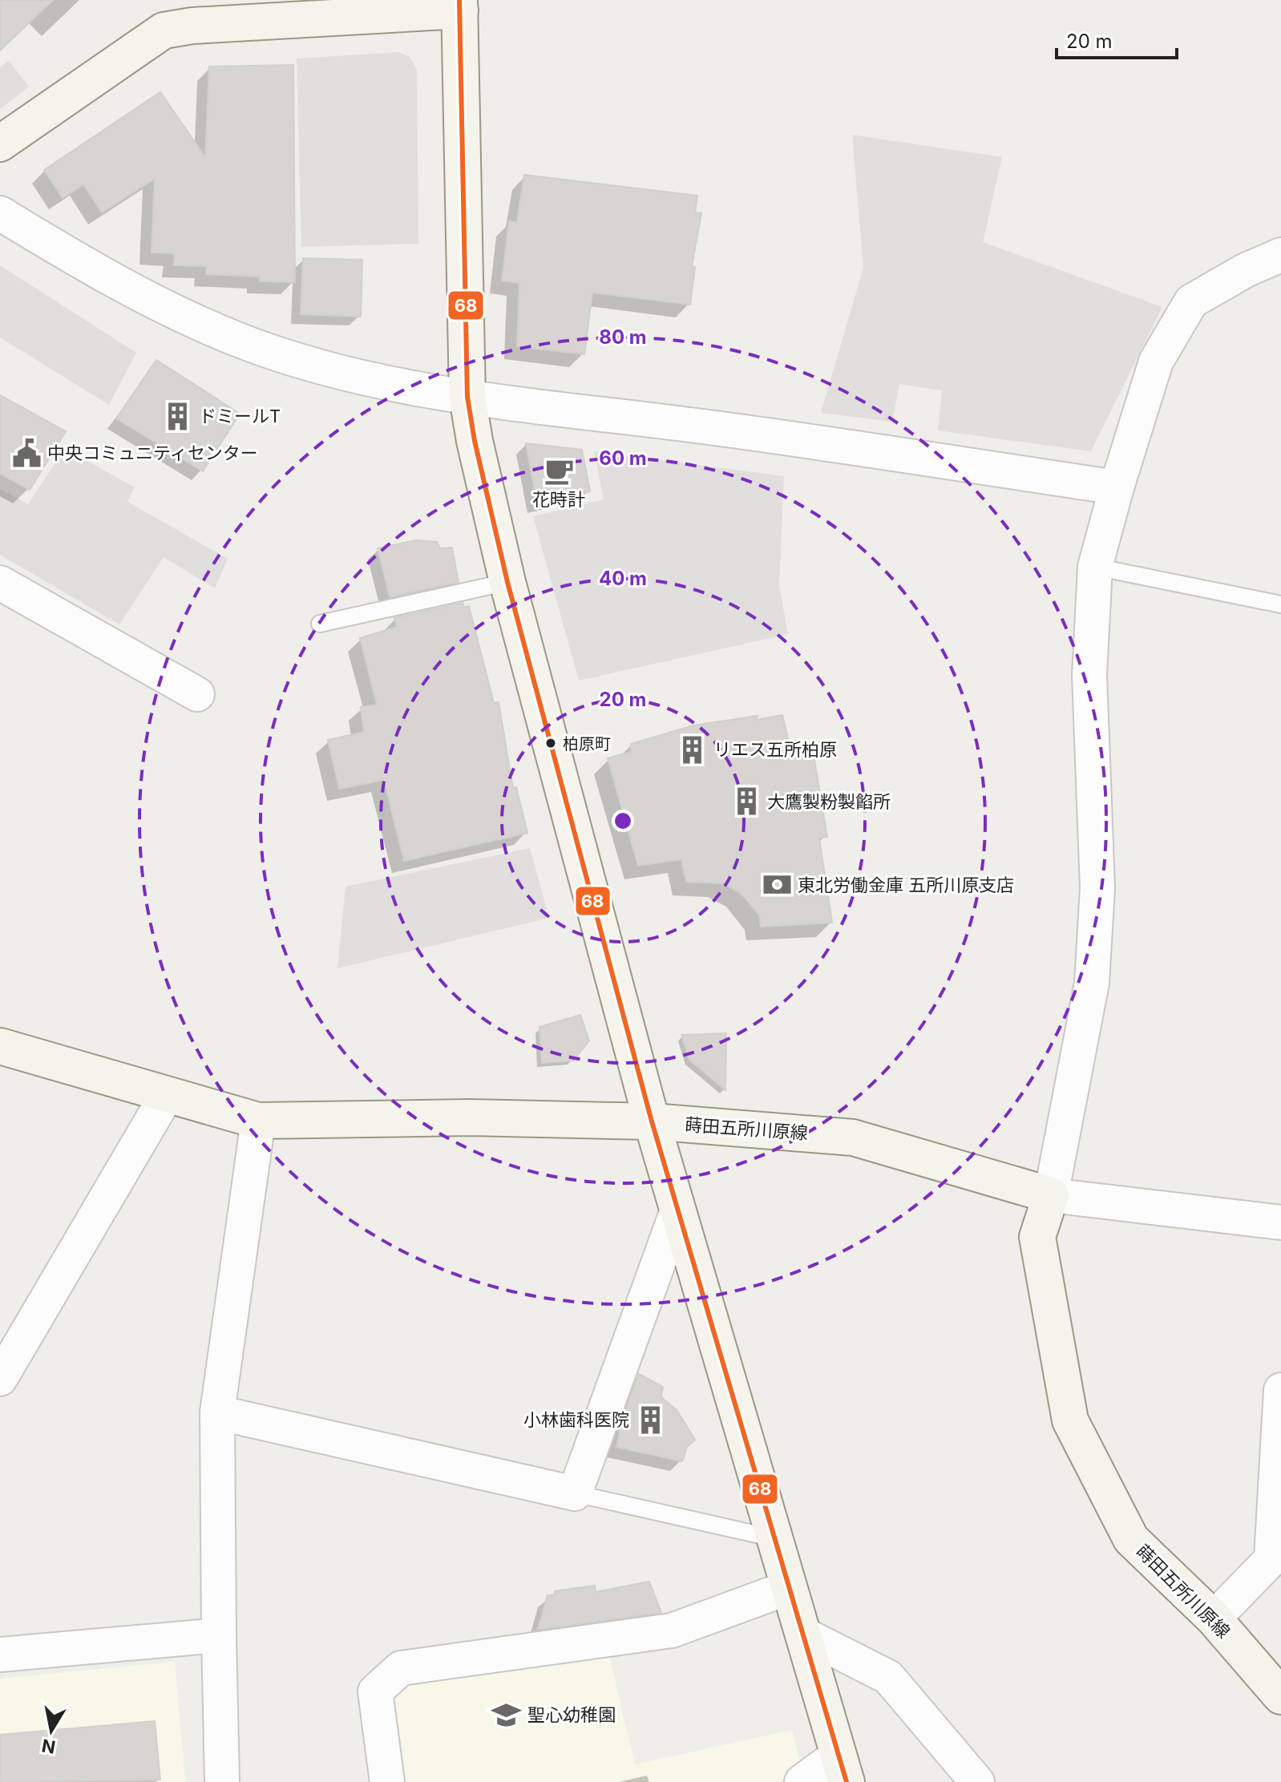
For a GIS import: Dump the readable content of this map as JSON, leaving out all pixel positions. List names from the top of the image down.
{
  "streets": {
    "main road": ["蒔田五所川原線"]
  },
  "places": {
    "building": [
      "ドミールT",
      "リエス五所柏原",
      "大鷹製粉製餡所",
      "小林歯科医院"
    ],
    "public building": ["中央コミュニティセンター"],
    "cafe": ["花時計"],
    "other": ["柏原町"],
    "bank": ["東北労働金庫 五所川原支店"],
    "school or university": ["聖心幼稚園"]
  },
  "lines": ["transit line 68"],
  "scale_bar": "20 m",
  "north": "bottom",
  "rings": [
    "80 m",
    "60 m",
    "40 m",
    "20 m"
  ]
}
